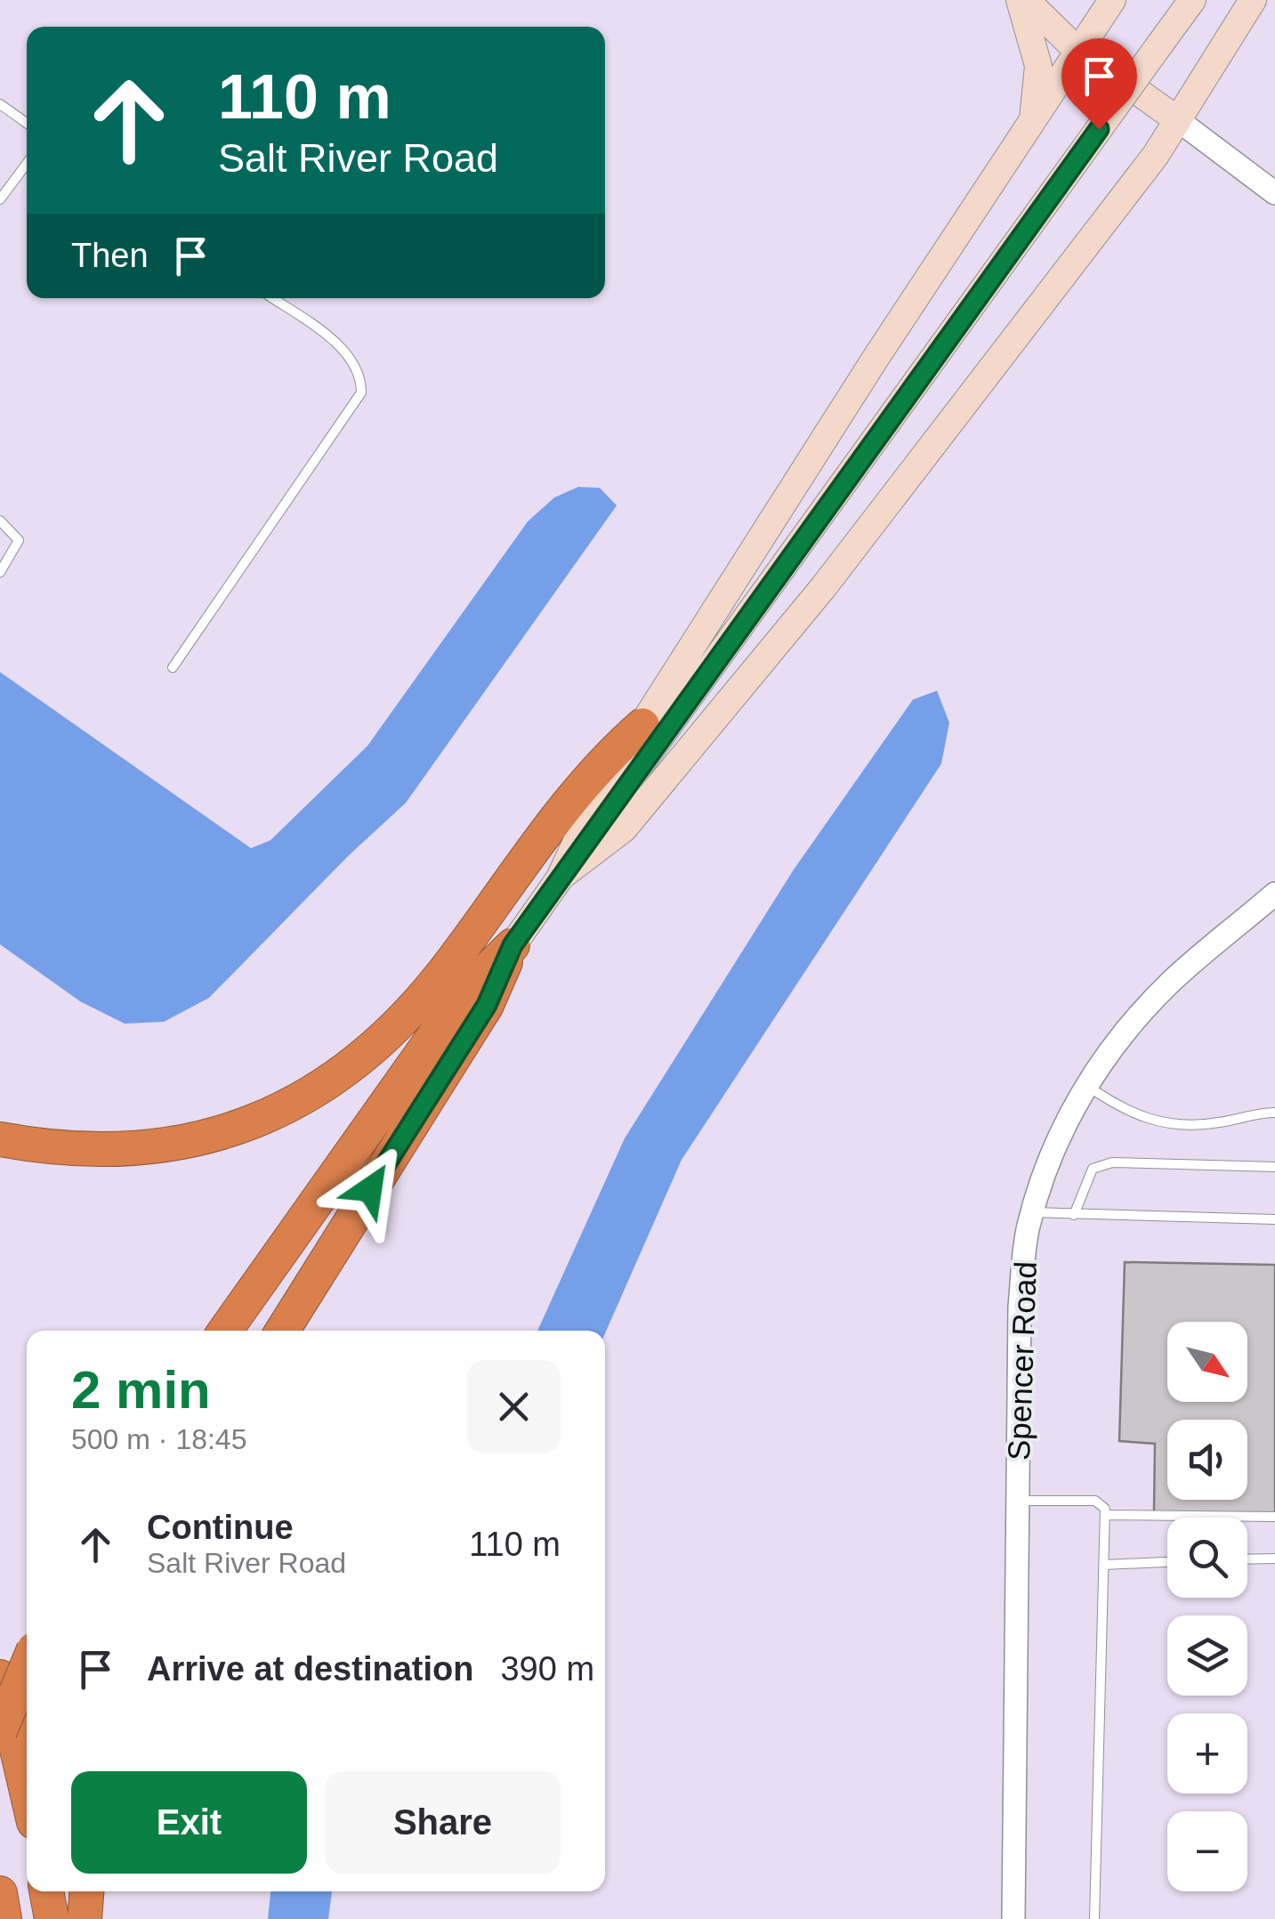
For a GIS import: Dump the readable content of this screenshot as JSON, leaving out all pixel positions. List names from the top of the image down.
{
  "streets": {
    "street": ["Spencer Road"]
  },
  "north": "bottom right",
  "page": {
    "turn": ["110 m", "Salt River Road"],
    "then": "Then",
    "map_buttons": ["+", "−"],
    "heading": ["2 min", "500 m · 18:45"],
    "list": [
      {
        "name": "Continue",
        "note": "Salt River Road",
        "value": "110 m"
      },
      {
        "name": "Arrive at destination",
        "value": "390 m"
      }
    ],
    "buttons": ["Exit", "Share"]
  }
}
